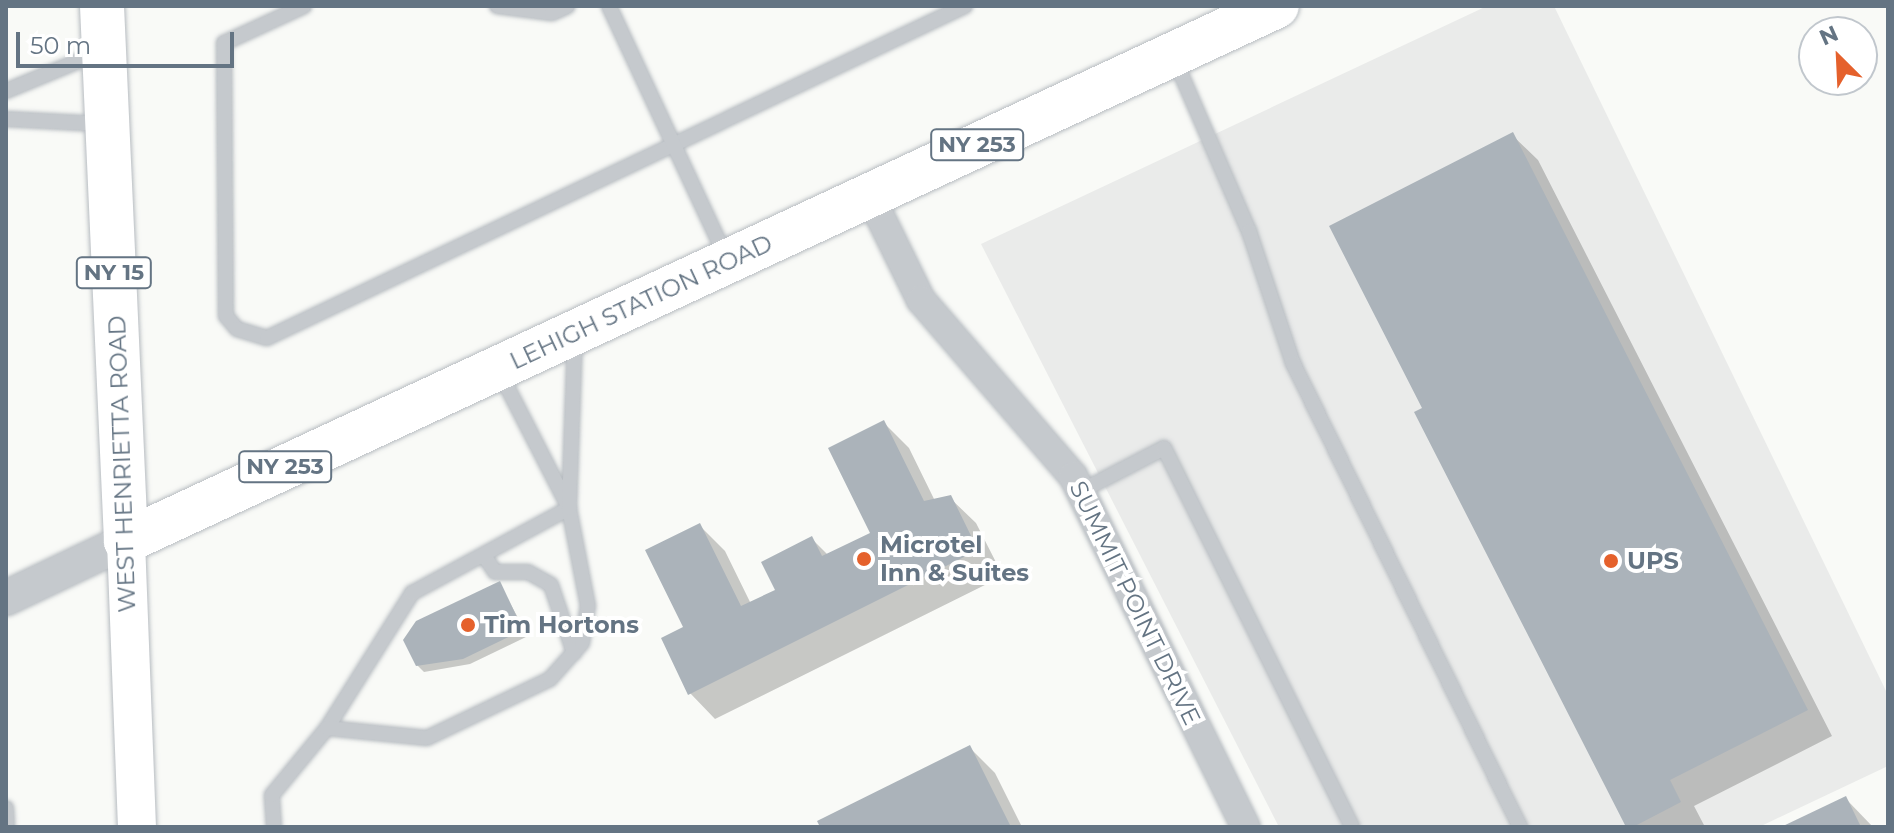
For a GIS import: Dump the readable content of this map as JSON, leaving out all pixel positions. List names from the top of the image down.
{
  "streets": {
    "main road": [
      "NY 253",
      "NY 15",
      "LEHIGH STATION ROAD",
      "WEST HENRIETTA ROAD"
    ],
    "street": ["SUMMIT POINT DRIVE"]
  },
  "crossings": [
    ["LEHIGH STATION ROAD", "WEST HENRIETTA ROAD"],
    ["LEHIGH STATION ROAD", "SUMMIT POINT DRIVE"]
  ],
  "places": ["Microtel Inn & Suites", "UPS", "Tim Hortons"],
  "scale_bar": "50 m",
  "north": "top left"
}
